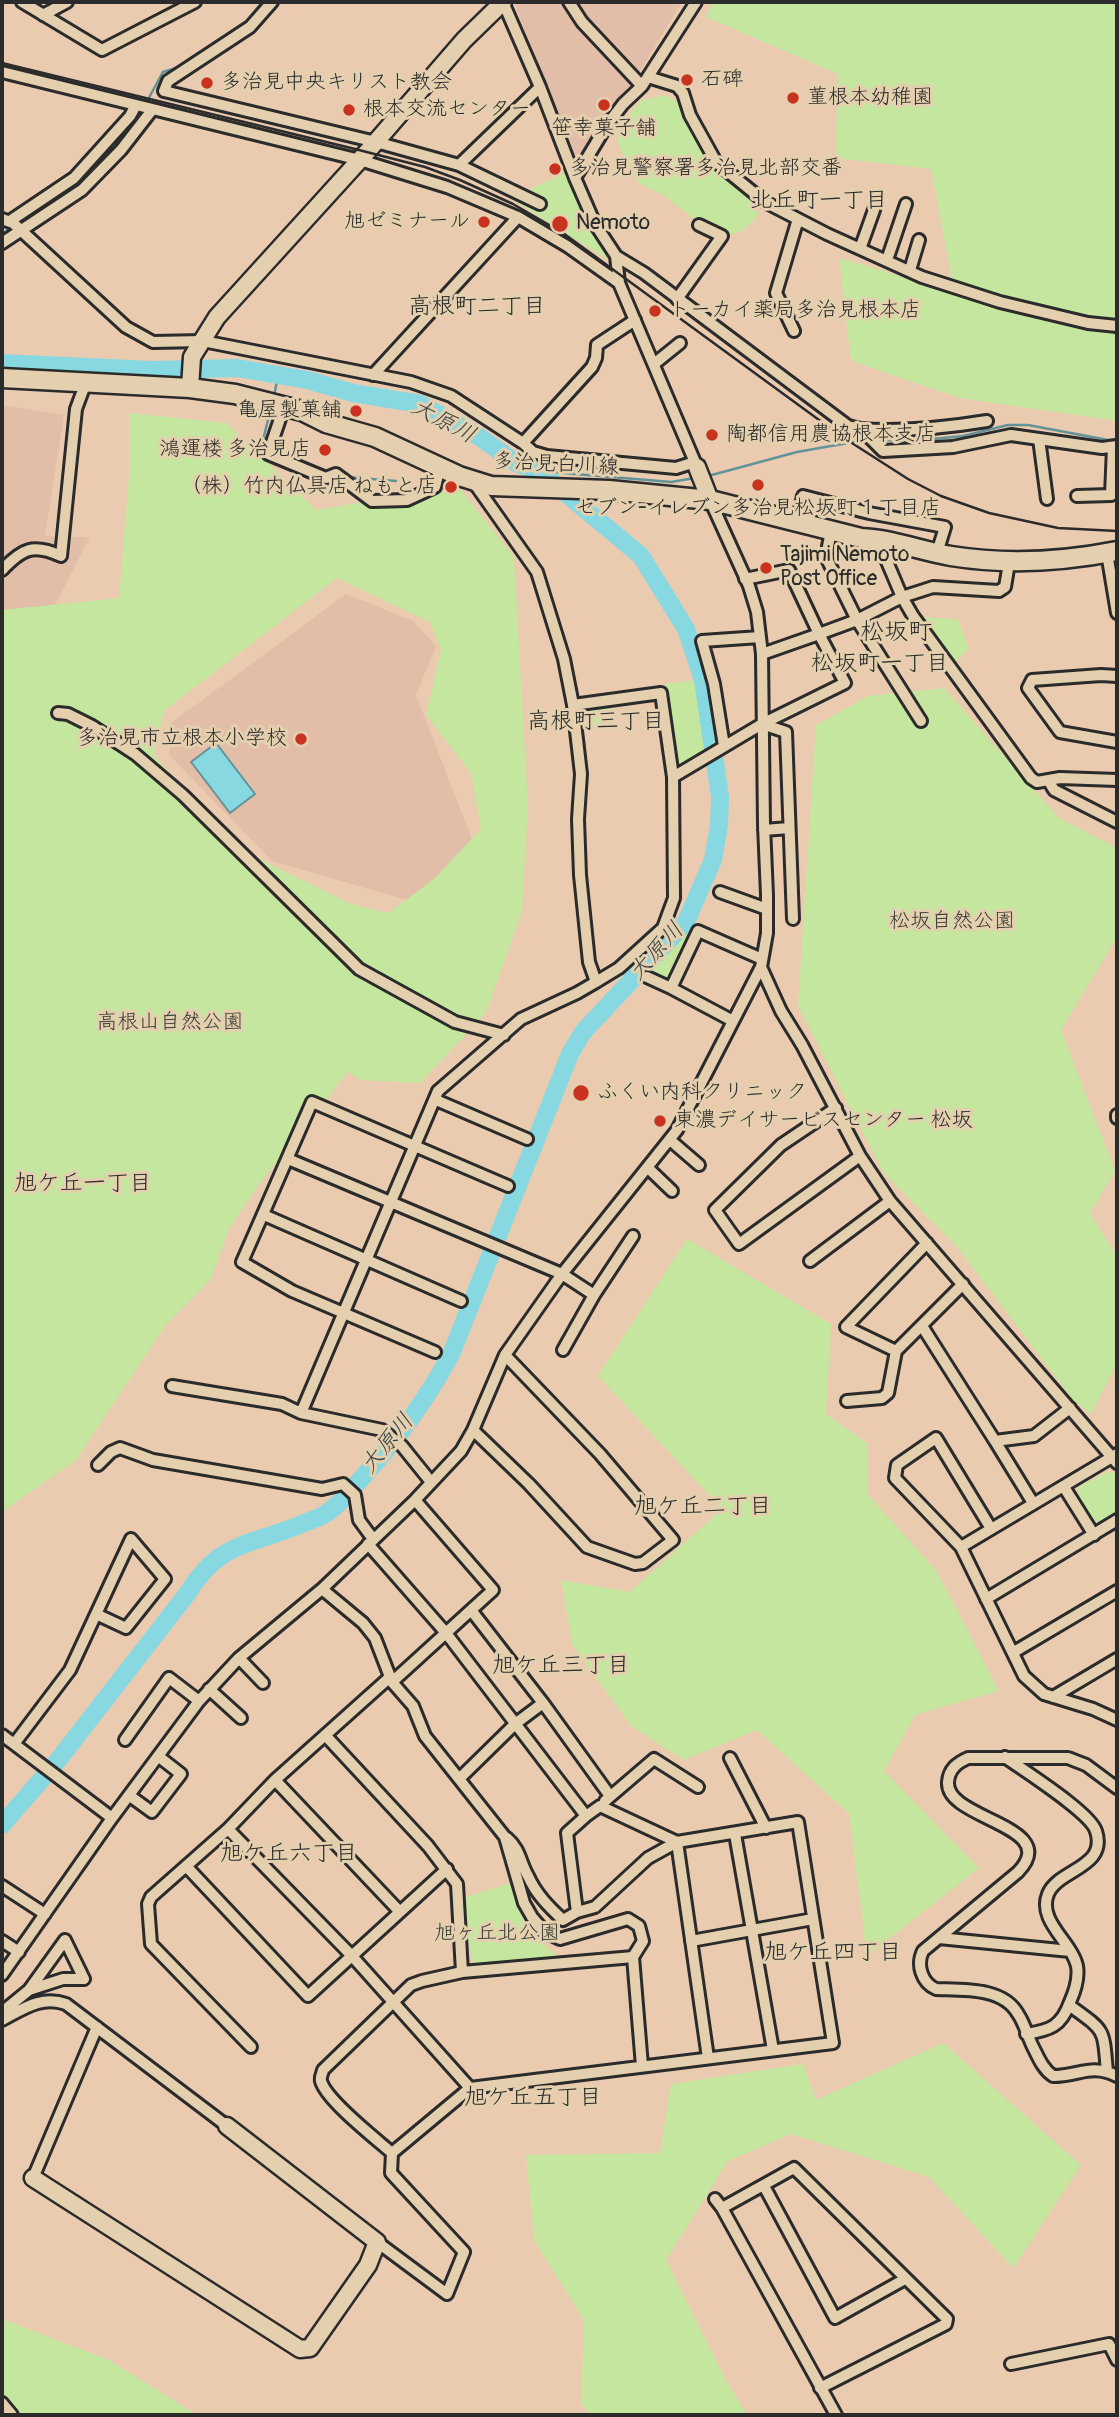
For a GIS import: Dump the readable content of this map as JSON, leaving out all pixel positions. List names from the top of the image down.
{
  "streets": {
    "main road": ["多治見白川線"]
  },
  "districts": [
    "北丘町一丁目",
    "高根町二丁目",
    "松坂町",
    "松坂町一丁目",
    "高根町三丁目",
    "旭ケ丘一丁目",
    "旭ケ丘二丁目",
    "旭ケ丘三丁目",
    "旭ケ丘六丁目",
    "旭ケ丘四丁目",
    "旭ケ丘五丁目"
  ],
  "water": ["大原川"],
  "parks": ["松坂自然公園", "高根山自然公園", "旭ヶ丘北公園"],
  "places": [
    "石碑",
    "多治見中央キリスト教会",
    "菫根本幼稚園",
    "笹幸菓子舗",
    "根本交流センター",
    "多治見警察署多治見北部交番",
    "旭ゼミナール",
    "Nemoto",
    "トーカイ薬局多治見根本店",
    "亀屋製菓舗",
    "陶都信用農協根本支店",
    "鴻運楼 多治見店",
    "セブン-イレブン多治見松坂町１丁目店",
    "（株）竹内仏具店 ねもと店",
    "Tajimi Nemoto Post Office",
    "多治見市立根本小学校",
    "ふくい内科クリニック",
    "東濃デイサービスセンター 松坂"
  ]
}
